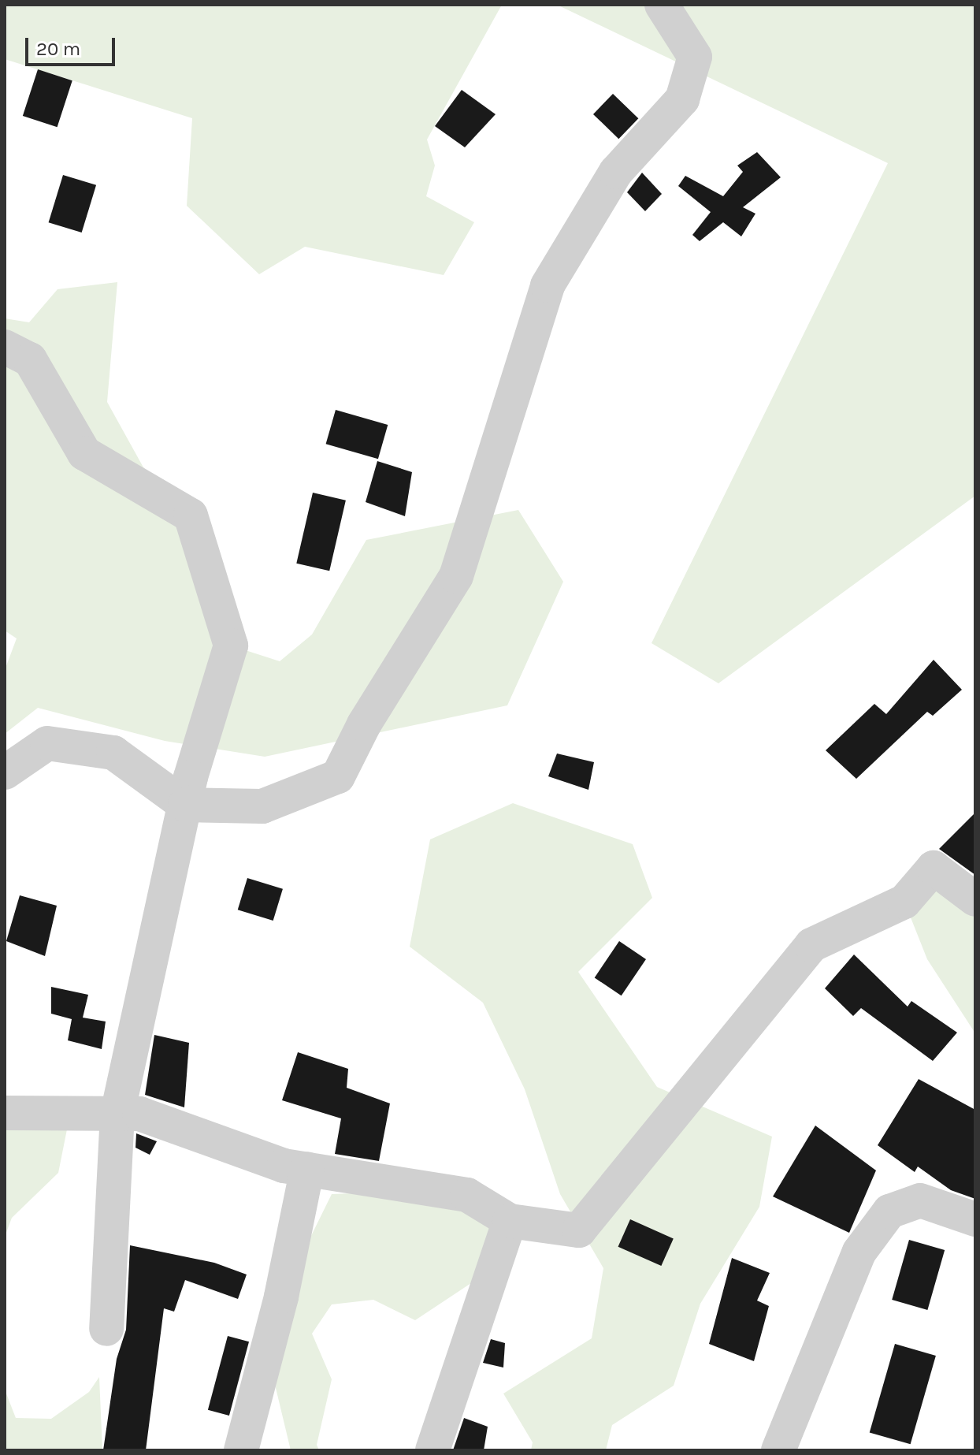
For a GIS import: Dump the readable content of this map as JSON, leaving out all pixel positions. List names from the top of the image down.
{
  "scale_bar": "20 m"
}
